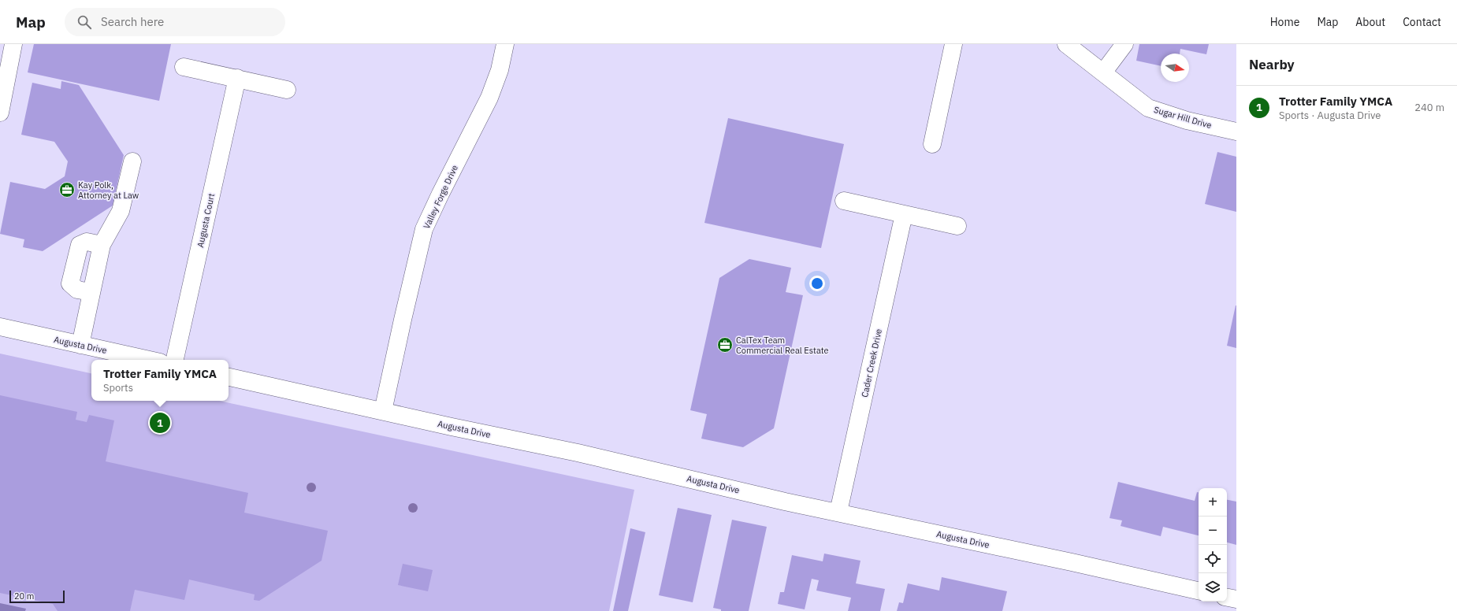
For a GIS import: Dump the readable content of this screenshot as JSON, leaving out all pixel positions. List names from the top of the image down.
{
  "streets": {
    "street": [
      "Sugar Hill Drive",
      "Valley Forge Drive",
      "Augusta Court",
      "Augusta Drive",
      "Cader Creek Drive"
    ]
  },
  "crossings": [
    ["Valley Forge Drive", "Augusta Drive"],
    ["Augusta Drive", "Cader Creek Drive"]
  ],
  "places": {
    "office": ["Kay Polk, Attorney at Law", "CalTex Team Commercial Real Estate"]
  },
  "scale_bar": "20 m",
  "north": "right",
  "page": {
    "header": "Map",
    "search": "Search here",
    "nav": [
      "Home",
      "Map",
      "About",
      "Contact"
    ],
    "heading": "Nearby",
    "list": [
      {
        "mark": "1",
        "name": "Trotter Family YMCA",
        "note": "Sports · Augusta Drive",
        "value": "240 m"
      }
    ],
    "popup": ["Trotter Family YMCA", "Sports"],
    "pins": "1",
    "map_buttons": ["+", "−"],
    "scale": "20 m"
  }
}
